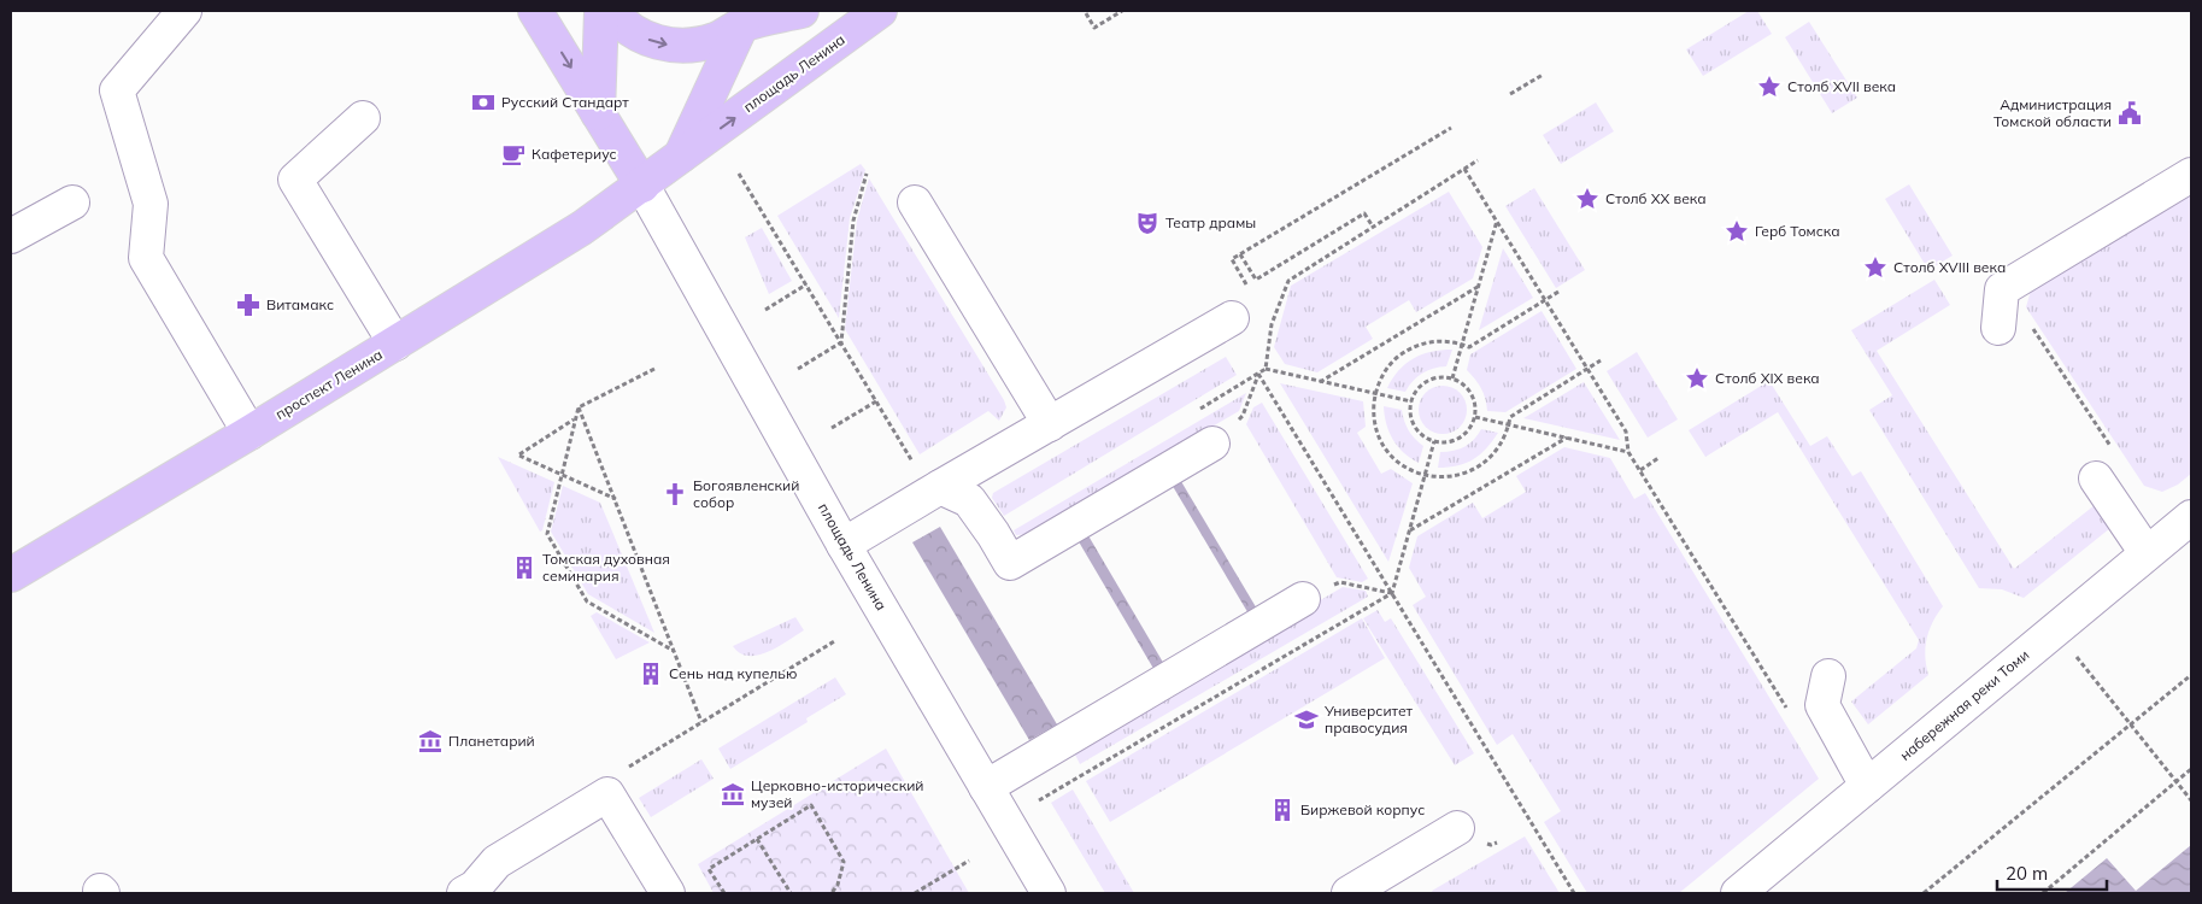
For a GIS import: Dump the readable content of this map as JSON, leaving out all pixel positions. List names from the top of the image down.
{
  "streets": {
    "main road": ["площадь Ленина", "проспект Ленина"],
    "street": ["набережная реки Томи"]
  },
  "crossings": [
    ["площадь Ленина", "проспект Ленина"]
  ],
  "places": {
    "place": [
      "Столб XVII века",
      "Столб XX века",
      "Герб Томска",
      "Столб XVIII века",
      "Столб XIX века"
    ],
    "bank": ["Русский Стандарт"],
    "public building": ["Администрация Томской области"],
    "cafe": ["Кафетериус"],
    "theatre": ["Театр драмы"],
    "pharmacy": ["Витамакс"],
    "church": ["Богоявленский собор"],
    "building": ["Томская духовная семинария", "Сень над купелью", "Биржевой корпус"],
    "school or university": ["Университет правосудия"],
    "museum": ["Планетарий", "Церковно-исторический музей"]
  },
  "scale_bar": "20 m"
}
